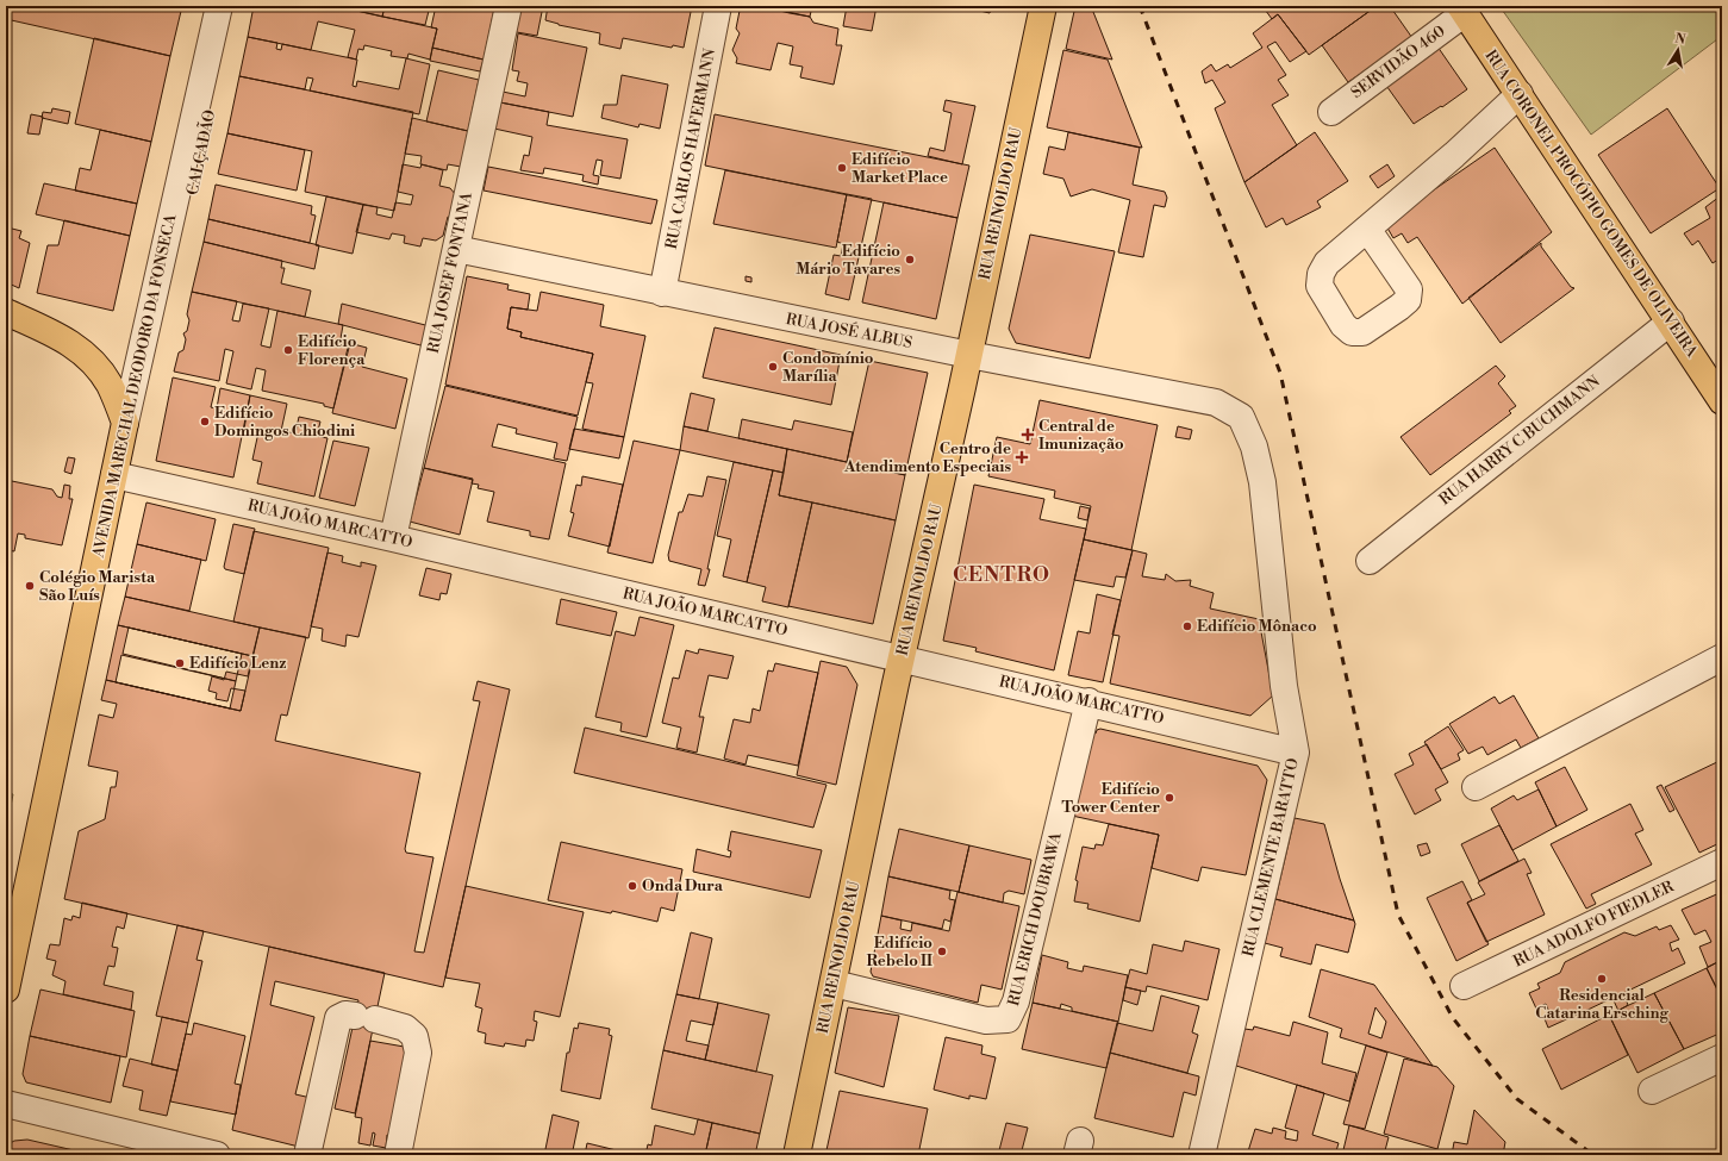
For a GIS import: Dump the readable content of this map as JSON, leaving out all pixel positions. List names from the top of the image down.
{
  "streets": {
    "main road": ["RUA REINOLDO RAU", "RUA CORONEL PROCÓPIO GOMES DE OLIVEIRA", "AVENIDA MARECHAL DEODORO DA FONSECA"],
    "street": [
      "SERVIDÃO 460",
      "RUA CARLOS HAFERMANN",
      "CALÇADÃO",
      "RUA JOSEF FONTANA",
      "RUA JOSÉ ALBUS",
      "RUA HARRY C BUCHMANN",
      "RUA JOÃO MARCATTO",
      "RUA CLEMENTE BARATTO",
      "RUA ERICH DOUBRAWA",
      "RUA ADOLFO FIEDLER"
    ]
  },
  "crossings": [
    ["SERVIDÃO 460", "RUA CORONEL PROCÓPIO GOMES DE OLIVEIRA"],
    ["RUA CARLOS HAFERMANN", "RUA JOSÉ ALBUS"],
    ["CALÇADÃO", "AVENIDA MARECHAL DEODORO DA FONSECA"],
    ["RUA REINOLDO RAU", "RUA JOSÉ ALBUS"],
    ["RUA REINOLDO RAU", "RUA JOÃO MARCATTO"],
    ["RUA REINOLDO RAU", "RUA ERICH DOUBRAWA"],
    ["RUA CORONEL PROCÓPIO GOMES DE OLIVEIRA", "RUA HARRY C BUCHMANN"],
    ["RUA JOSEF FONTANA", "RUA JOSÉ ALBUS"],
    ["RUA JOSEF FONTANA", "RUA JOÃO MARCATTO"],
    ["RUA JOSÉ ALBUS", "RUA CLEMENTE BARATTO"],
    ["AVENIDA MARECHAL DEODORO DA FONSECA", "RUA JOÃO MARCATTO"],
    ["RUA JOÃO MARCATTO", "RUA CLEMENTE BARATTO"],
    ["RUA JOÃO MARCATTO", "RUA ERICH DOUBRAWA"]
  ],
  "districts": ["CENTRO"],
  "places": {
    "other": [
      "Edifício Market Place",
      "Edifício Mário Tavares",
      "Edifício Florença",
      "Condomínio Marília",
      "Edifício Domingos Chiodini",
      "Colégio Marista São Luís",
      "Edifício Mônaco",
      "Edifício Lenz",
      "Edifício Tower Center",
      "Onda Dura",
      "Edifício Rebelo II",
      "Residencial Catarina Ersching"
    ],
    "health": ["Central de Imunização", "Centro de Atendimento Especiais"]
  },
  "north": "top"
}
